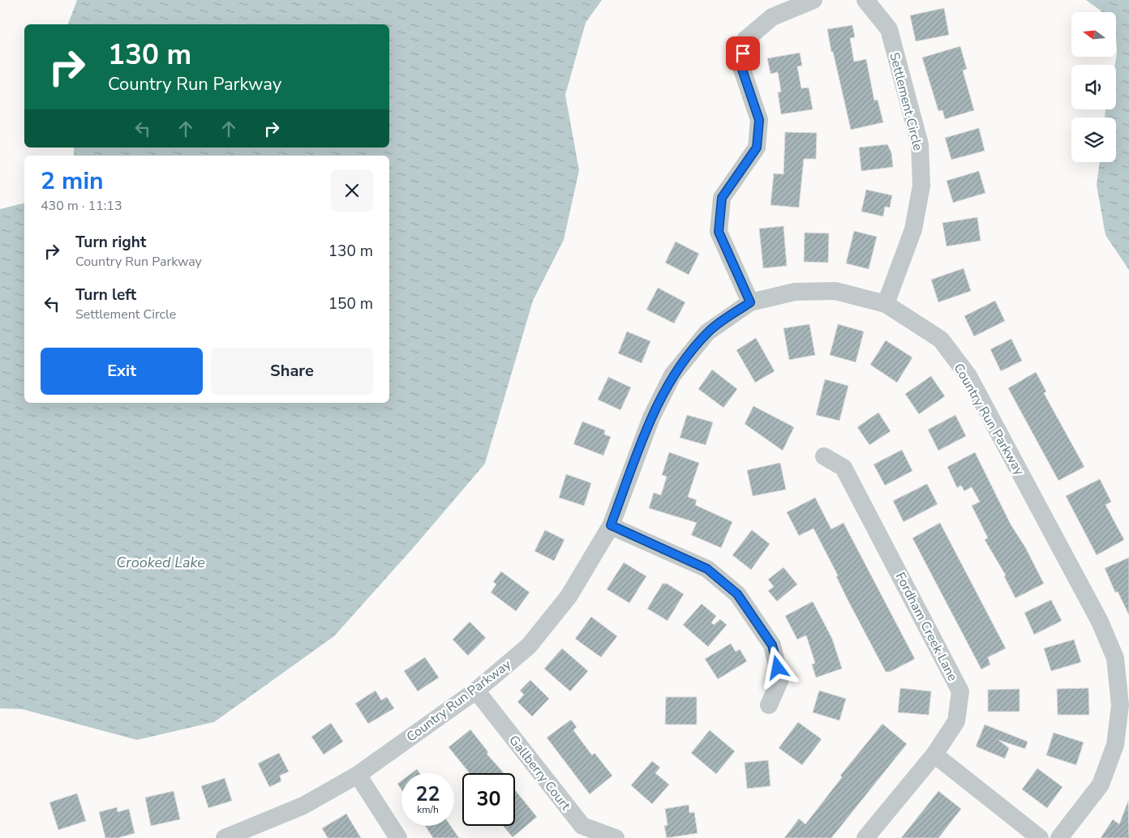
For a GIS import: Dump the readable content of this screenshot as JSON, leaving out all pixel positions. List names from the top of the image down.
{
  "streets": {
    "street": [
      "Settlement Circle",
      "Country Run Parkway",
      "Fordham Creek Lane",
      "Gallberry Court"
    ]
  },
  "crossings": [
    ["Settlement Circle", "Country Run Parkway"],
    ["Country Run Parkway", "Gallberry Court"]
  ],
  "water": ["Crooked Lake"],
  "north": "left",
  "page": {
    "turn": ["130 m", "Country Run Parkway"],
    "heading": ["2 min", "430 m · 11:13"],
    "list": [
      {
        "name": "Turn right",
        "note": "Country Run Parkway",
        "value": "130 m"
      },
      {
        "name": "Turn left",
        "note": "Settlement Circle",
        "value": "150 m"
      }
    ],
    "buttons": ["Exit", "Share"],
    "speed": "22 km/h",
    "limit": "30"
  }
}
